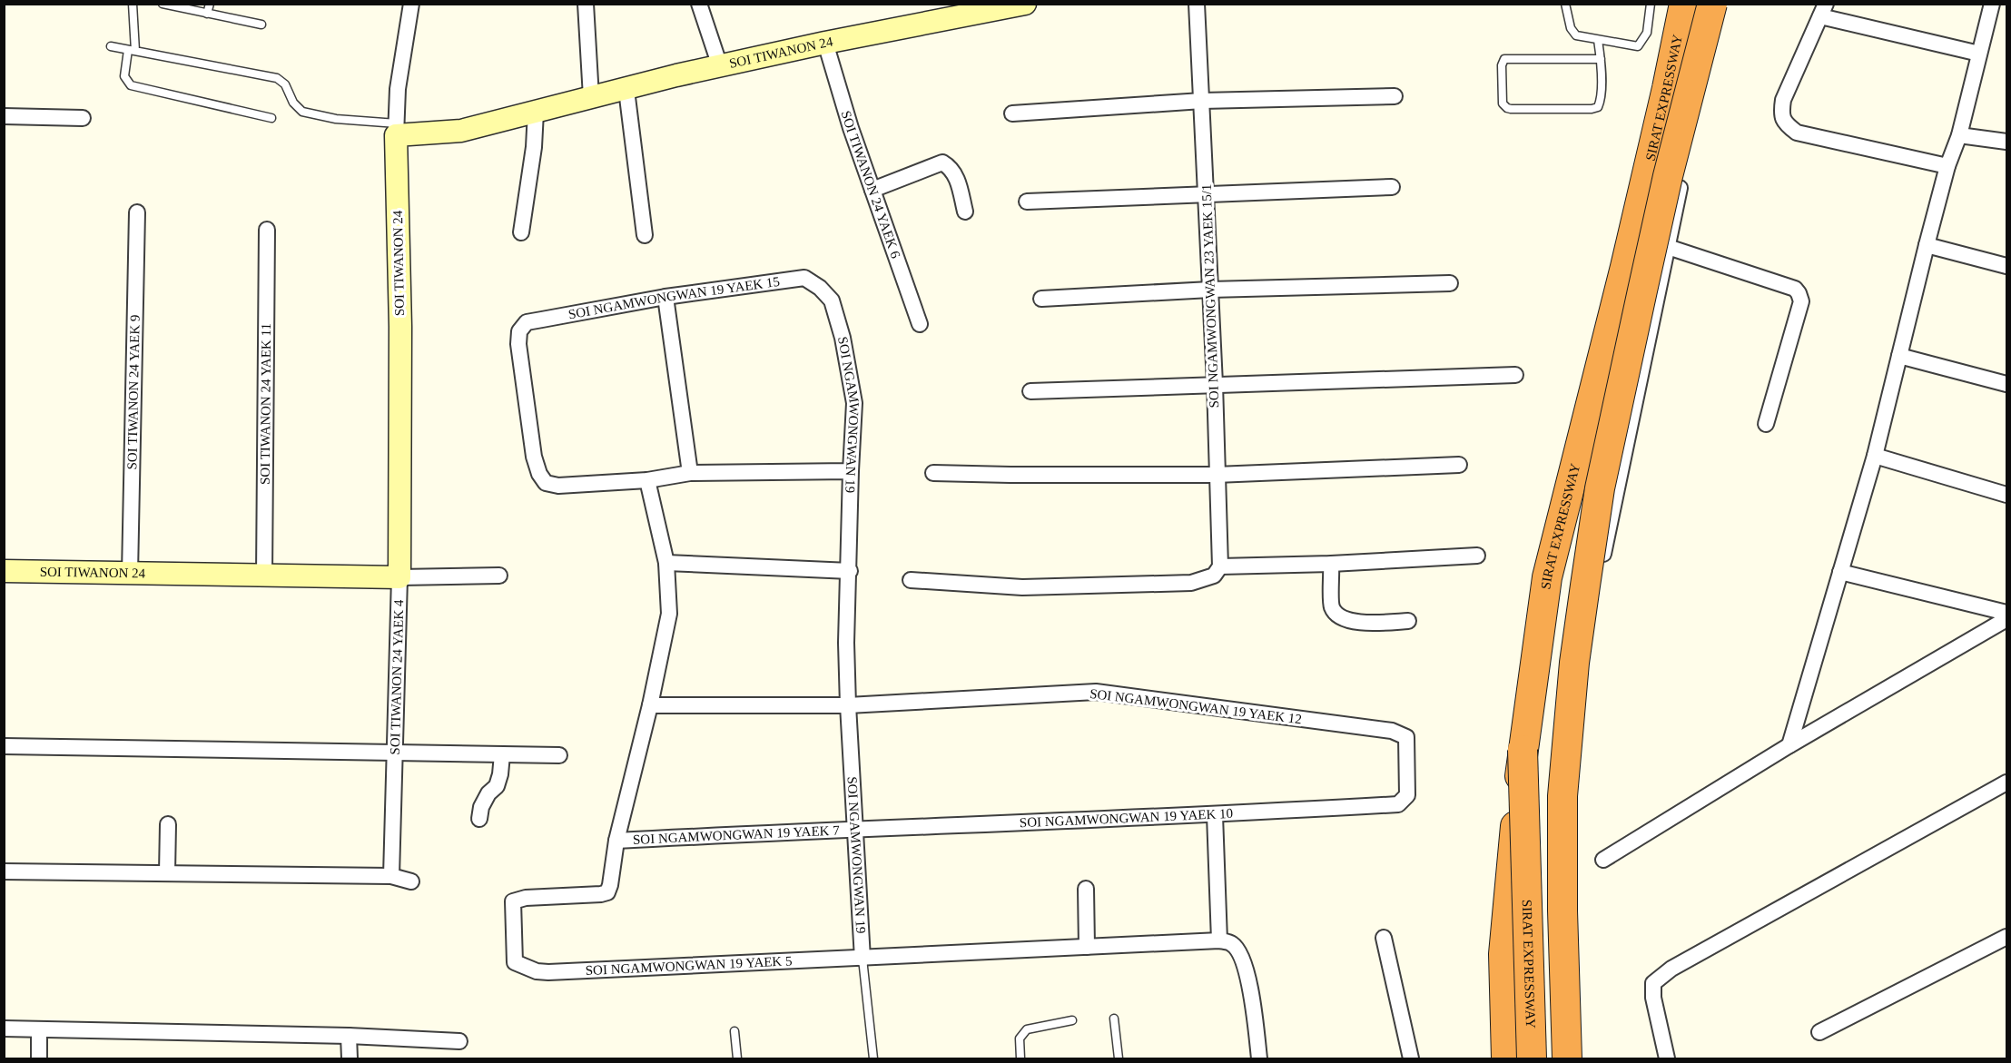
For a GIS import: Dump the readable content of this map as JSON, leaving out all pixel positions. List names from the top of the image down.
{
  "streets": {
    "highway": ["SIRAT EXPRESSWAY"],
    "street": [
      "SOI TIWANON 24",
      "SOI TIWANON 24 YAEK 6",
      "SOI NGAMWONGWAN 23 YAEK 15/1",
      "SOI NGAMWONGWAN 19 YAEK 15",
      "SOI TIWANON 24 YAEK 9",
      "SOI TIWANON 24 YAEK 11",
      "SOI NGAMWONGWAN 19",
      "SOI TIWANON 24 YAEK 4",
      "SOI NGAMWONGWAN 19 YAEK 12",
      "SOI NGAMWONGWAN 19 YAEK 10",
      "SOI NGAMWONGWAN 19 YAEK 7",
      "SOI NGAMWONGWAN 19 YAEK 5"
    ]
  },
  "crossings": [
    ["SOI TIWANON 24", "SOI TIWANON 24 YAEK 6"],
    ["SOI TIWANON 24", "SOI TIWANON 24 YAEK 9"],
    ["SOI TIWANON 24", "SOI TIWANON 24 YAEK 11"],
    ["SOI TIWANON 24", "SOI TIWANON 24 YAEK 4"],
    ["SOI NGAMWONGWAN 19 YAEK 15", "SOI NGAMWONGWAN 19"],
    ["SOI NGAMWONGWAN 19", "SOI NGAMWONGWAN 19 YAEK 12"],
    ["SOI NGAMWONGWAN 19", "SOI NGAMWONGWAN 19 YAEK 10"],
    ["SOI NGAMWONGWAN 19", "SOI NGAMWONGWAN 19 YAEK 7"],
    ["SOI NGAMWONGWAN 19", "SOI NGAMWONGWAN 19 YAEK 5"],
    ["SOI NGAMWONGWAN 19 YAEK 12", "SOI NGAMWONGWAN 19 YAEK 10"],
    ["SOI NGAMWONGWAN 19 YAEK 10", "SOI NGAMWONGWAN 19 YAEK 7"],
    ["SOI NGAMWONGWAN 19 YAEK 7", "SOI NGAMWONGWAN 19 YAEK 5"]
  ]
}
